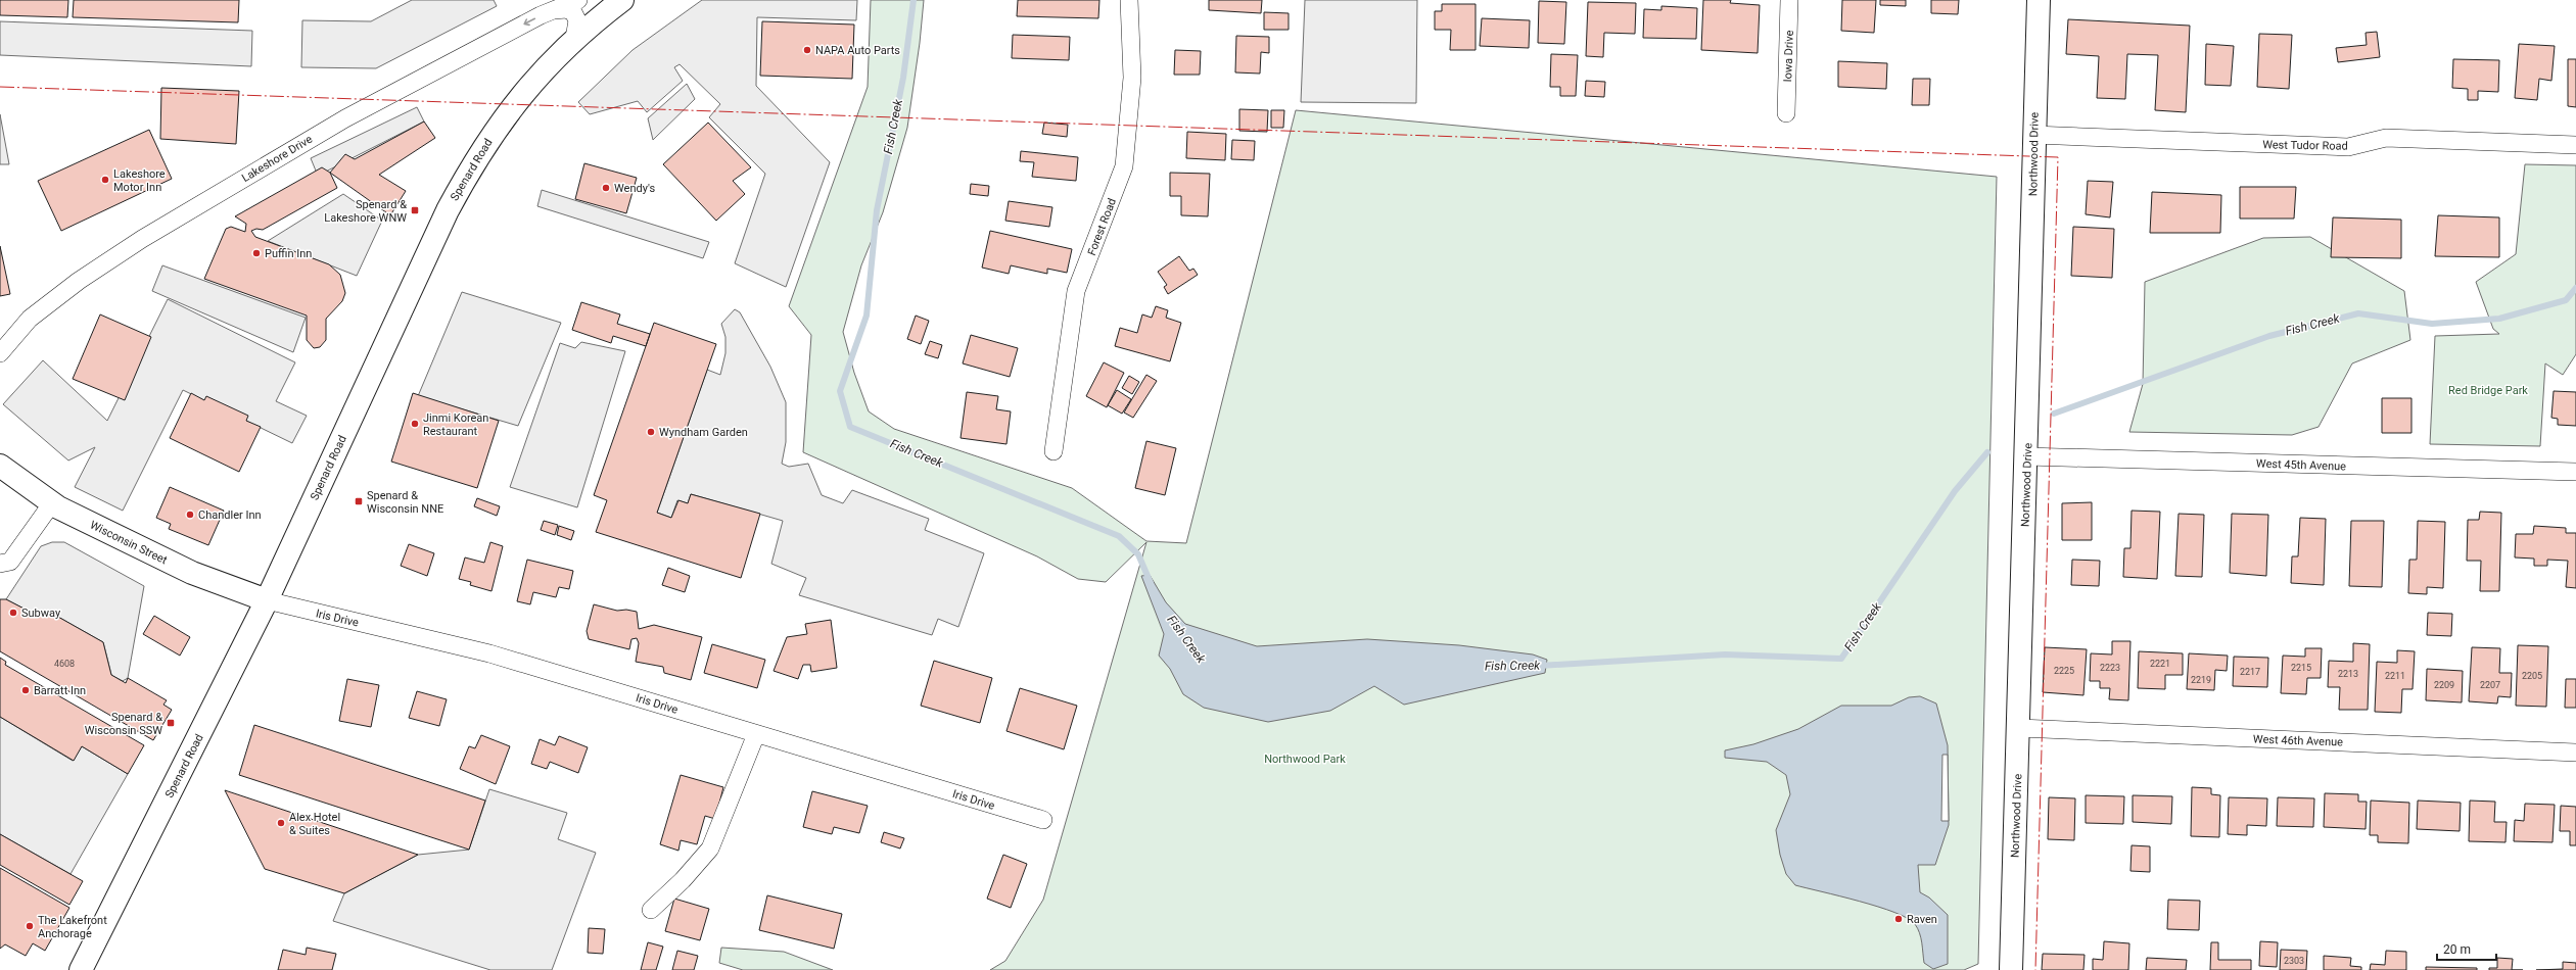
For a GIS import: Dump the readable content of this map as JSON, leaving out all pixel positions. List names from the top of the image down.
{
  "streets": {
    "street": [
      "Iowa Drive",
      "West Tudor Road",
      "Northwood Drive",
      "Lakeshore Drive",
      "Spenard Road",
      "Forest Road",
      "West 45th Avenue",
      "Wisconsin Street",
      "Iris Drive",
      "West 46th Avenue"
    ]
  },
  "crossings": [
    ["West Tudor Road", "Northwood Drive"],
    ["Northwood Drive", "West 45th Avenue"],
    ["Northwood Drive", "West 46th Avenue"],
    ["Spenard Road", "Wisconsin Street"],
    ["Spenard Road", "Iris Drive"],
    ["Wisconsin Street", "Iris Drive"]
  ],
  "one_way": ["Lakeshore Drive"],
  "water": ["Fish Creek"],
  "parks": ["Red Bridge Park", "Northwood Park"],
  "places": {
    "other": [
      "NAPA Auto Parts",
      "Lakeshore Motor Inn",
      "Wendy's",
      "Puffin Inn",
      "Jinmi Korean Restaurant",
      "Wyndham Garden",
      "Chandler Inn",
      "Subway",
      "Barratt Inn",
      "Alex Hotel & Suites",
      "Raven",
      "The Lakefront Anchorage"
    ],
    "transit": ["Spenard & Lakeshore WNW", "Spenard & Wisconsin NNE", "Spenard & Wisconsin SSW"]
  },
  "house_numbers": [
    "4608",
    "2221",
    "2223",
    "2215",
    "2225",
    "2217",
    "2213",
    "2211",
    "2205",
    "2219",
    "2209",
    "2207",
    "2303"
  ],
  "scale_bar": "20 m"
}
